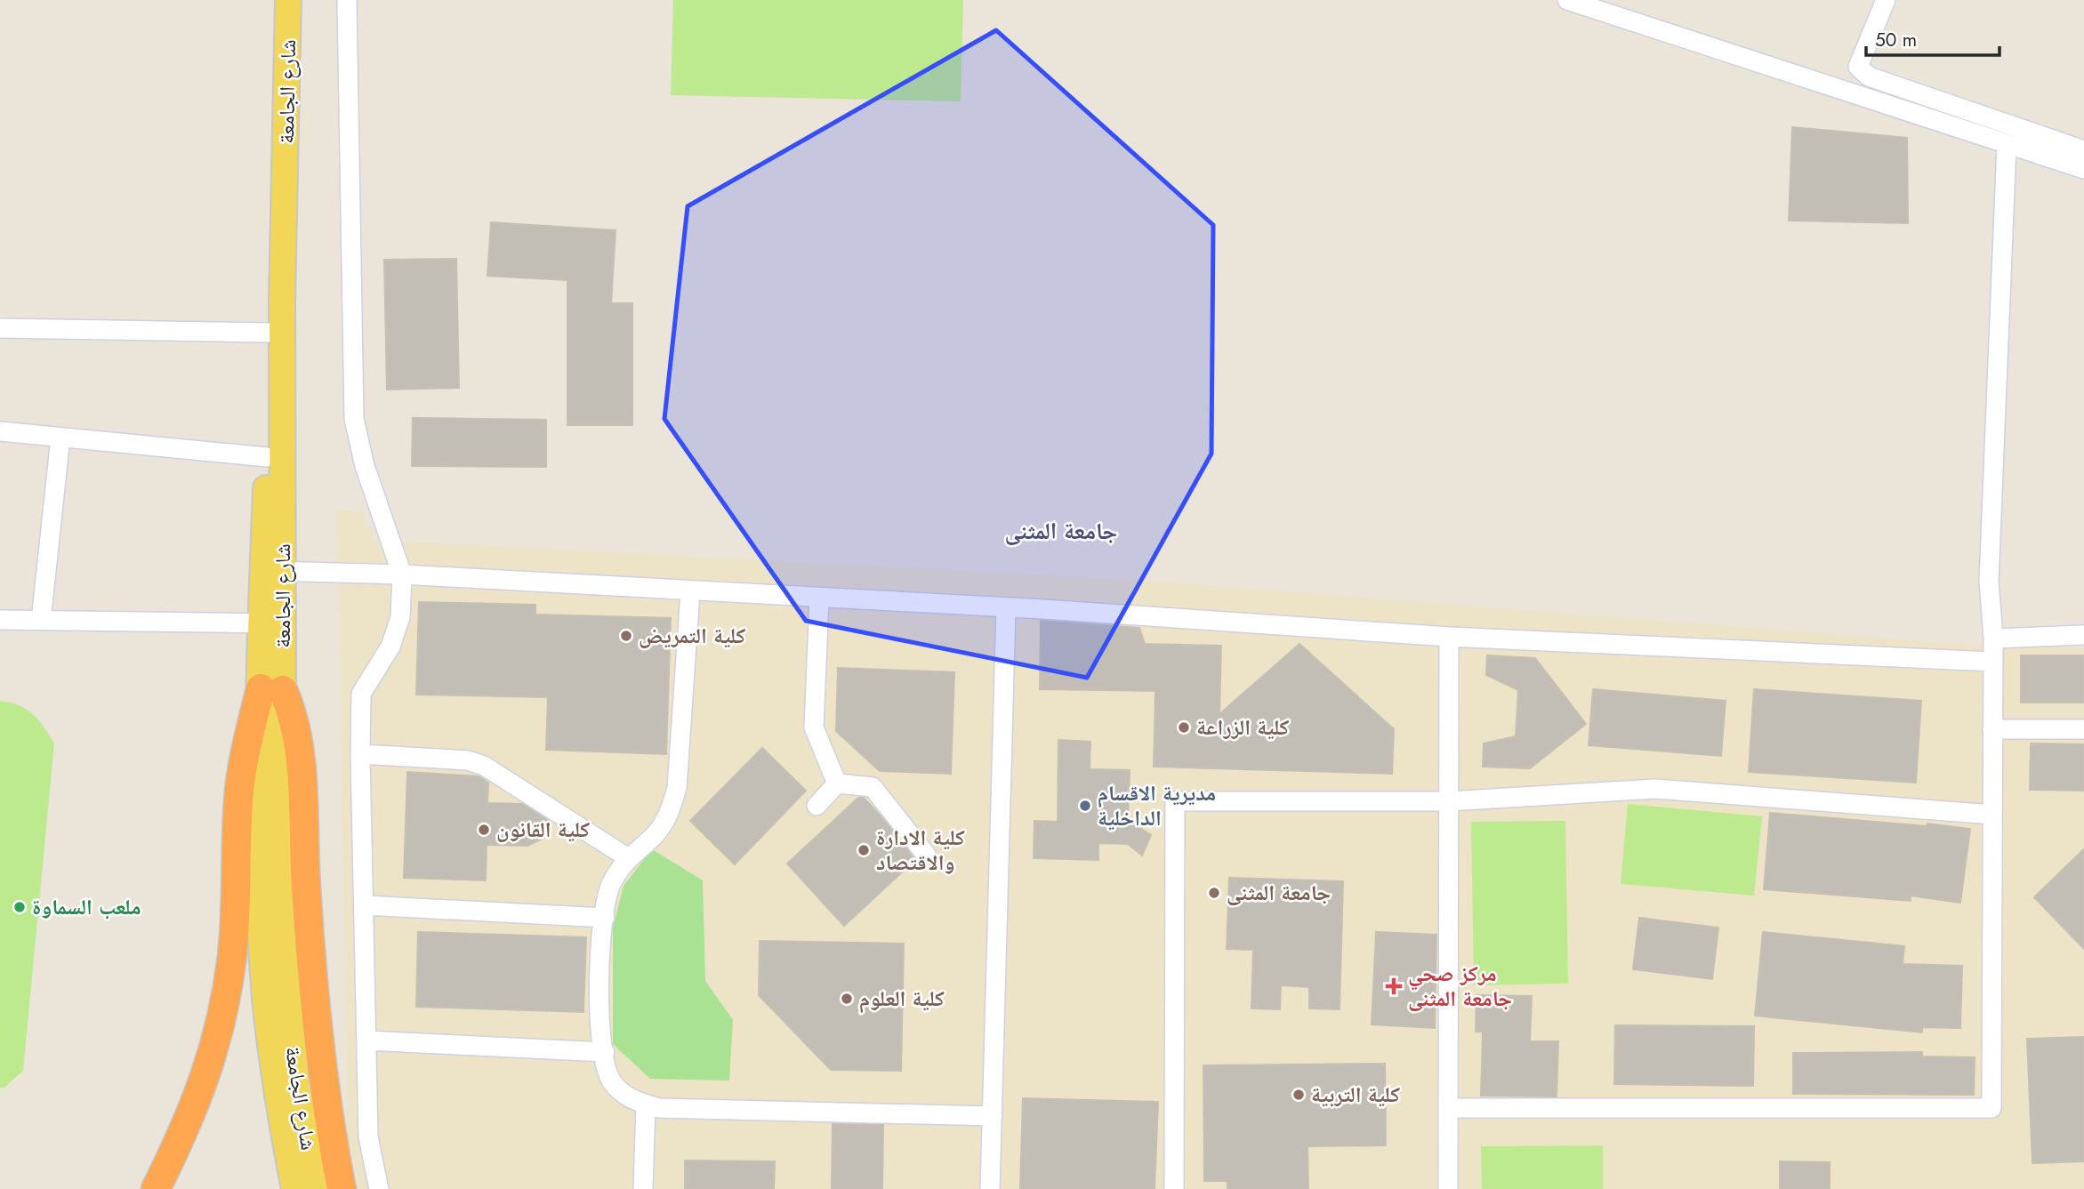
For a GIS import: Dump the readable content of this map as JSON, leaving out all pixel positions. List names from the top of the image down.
{
  "streets": {
    "main road": ["شارع الجامعة"]
  },
  "districts": ["جامعة المثنى"],
  "places": {
    "other": [
      "كلية التمريض",
      "كلية الزراعة",
      "مديرية الاقسام الداخلية",
      "كلية القانون",
      "كلية الادارة والاقتصاد",
      "جامعة المثنى",
      "ملعب السماوة",
      "كلية العلوم",
      "كلية التربية"
    ],
    "health": ["مركز صحي جامعة المثنى"]
  },
  "scale_bar": "50 m"
}
